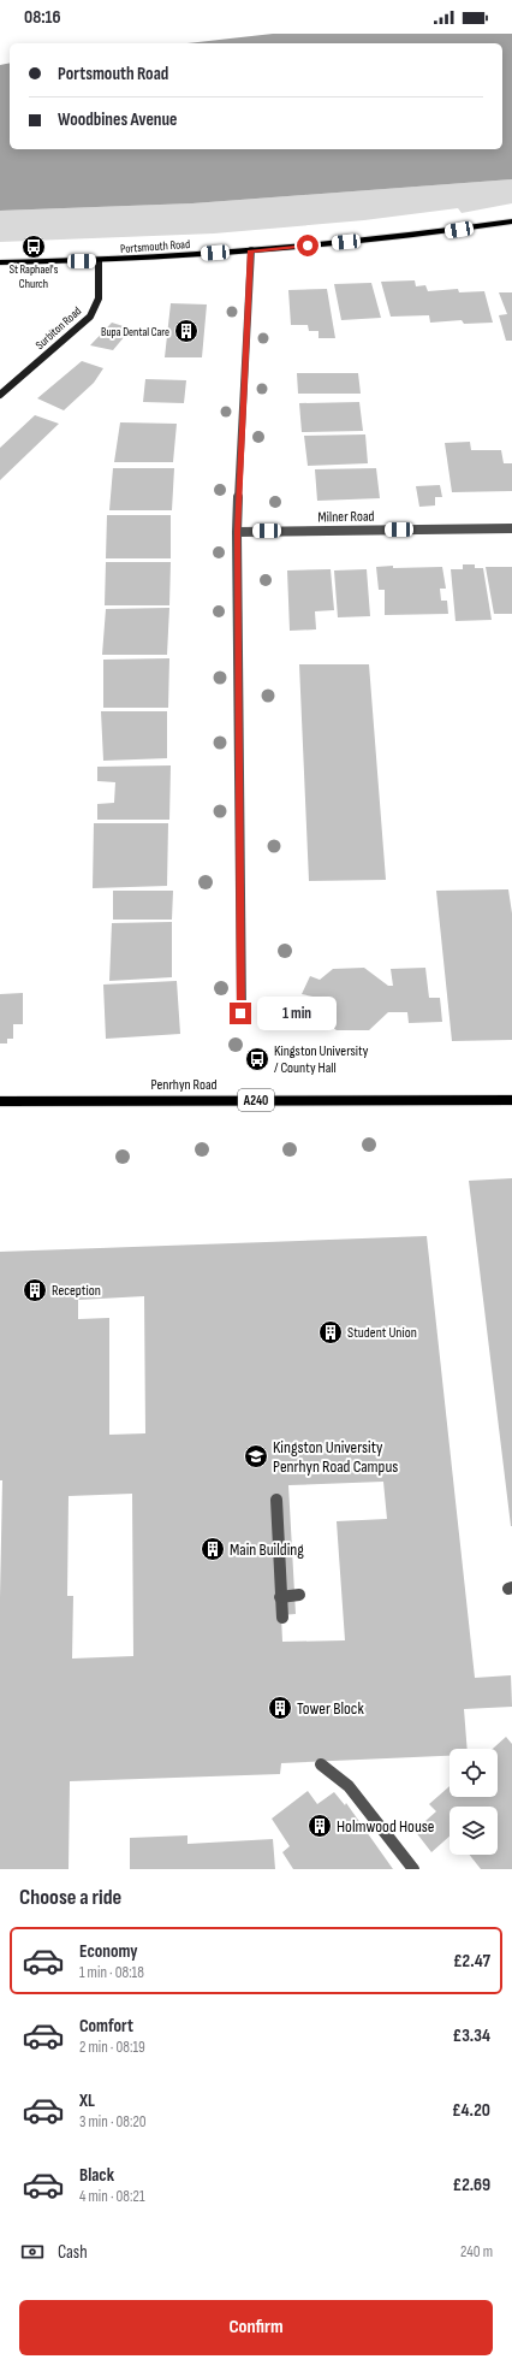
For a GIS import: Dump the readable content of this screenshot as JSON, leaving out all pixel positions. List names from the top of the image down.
{
  "streets": {
    "main road": [
      "Portsmouth Road",
      "Surbiton Road",
      "Penrhyn Road",
      "A240"
    ],
    "street": ["Milner Road"]
  },
  "crossings": [
    ["Portsmouth Road", "Surbiton Road"]
  ],
  "places": {
    "bus stop": ["St Raphael's Church", "Kingston University / County Hall"],
    "building": [
      "Bupa Dental Care",
      "Reception",
      "Student Union",
      "Main Building",
      "Tower Block",
      "Holmwood House"
    ],
    "school or university": ["Kingston University Penrhyn Road Campus"]
  },
  "page": {
    "status": "08:16",
    "banner": ["Portsmouth Road", "Woodbines Avenue"],
    "bubble": "1 min",
    "heading": "Choose a ride",
    "list": [
      {
        "name": "Economy",
        "note": "1 min · 08:18",
        "value": "£2.47"
      },
      {
        "name": "Comfort",
        "note": "2 min · 08:19",
        "value": "£3.34"
      },
      {
        "name": "XL",
        "note": "3 min · 08:20",
        "value": "£4.20"
      },
      {
        "name": "Black",
        "note": "4 min · 08:21",
        "value": "£2.69"
      }
    ],
    "pay": ["Cash", "240 m"],
    "buttons": "Confirm"
  }
}
